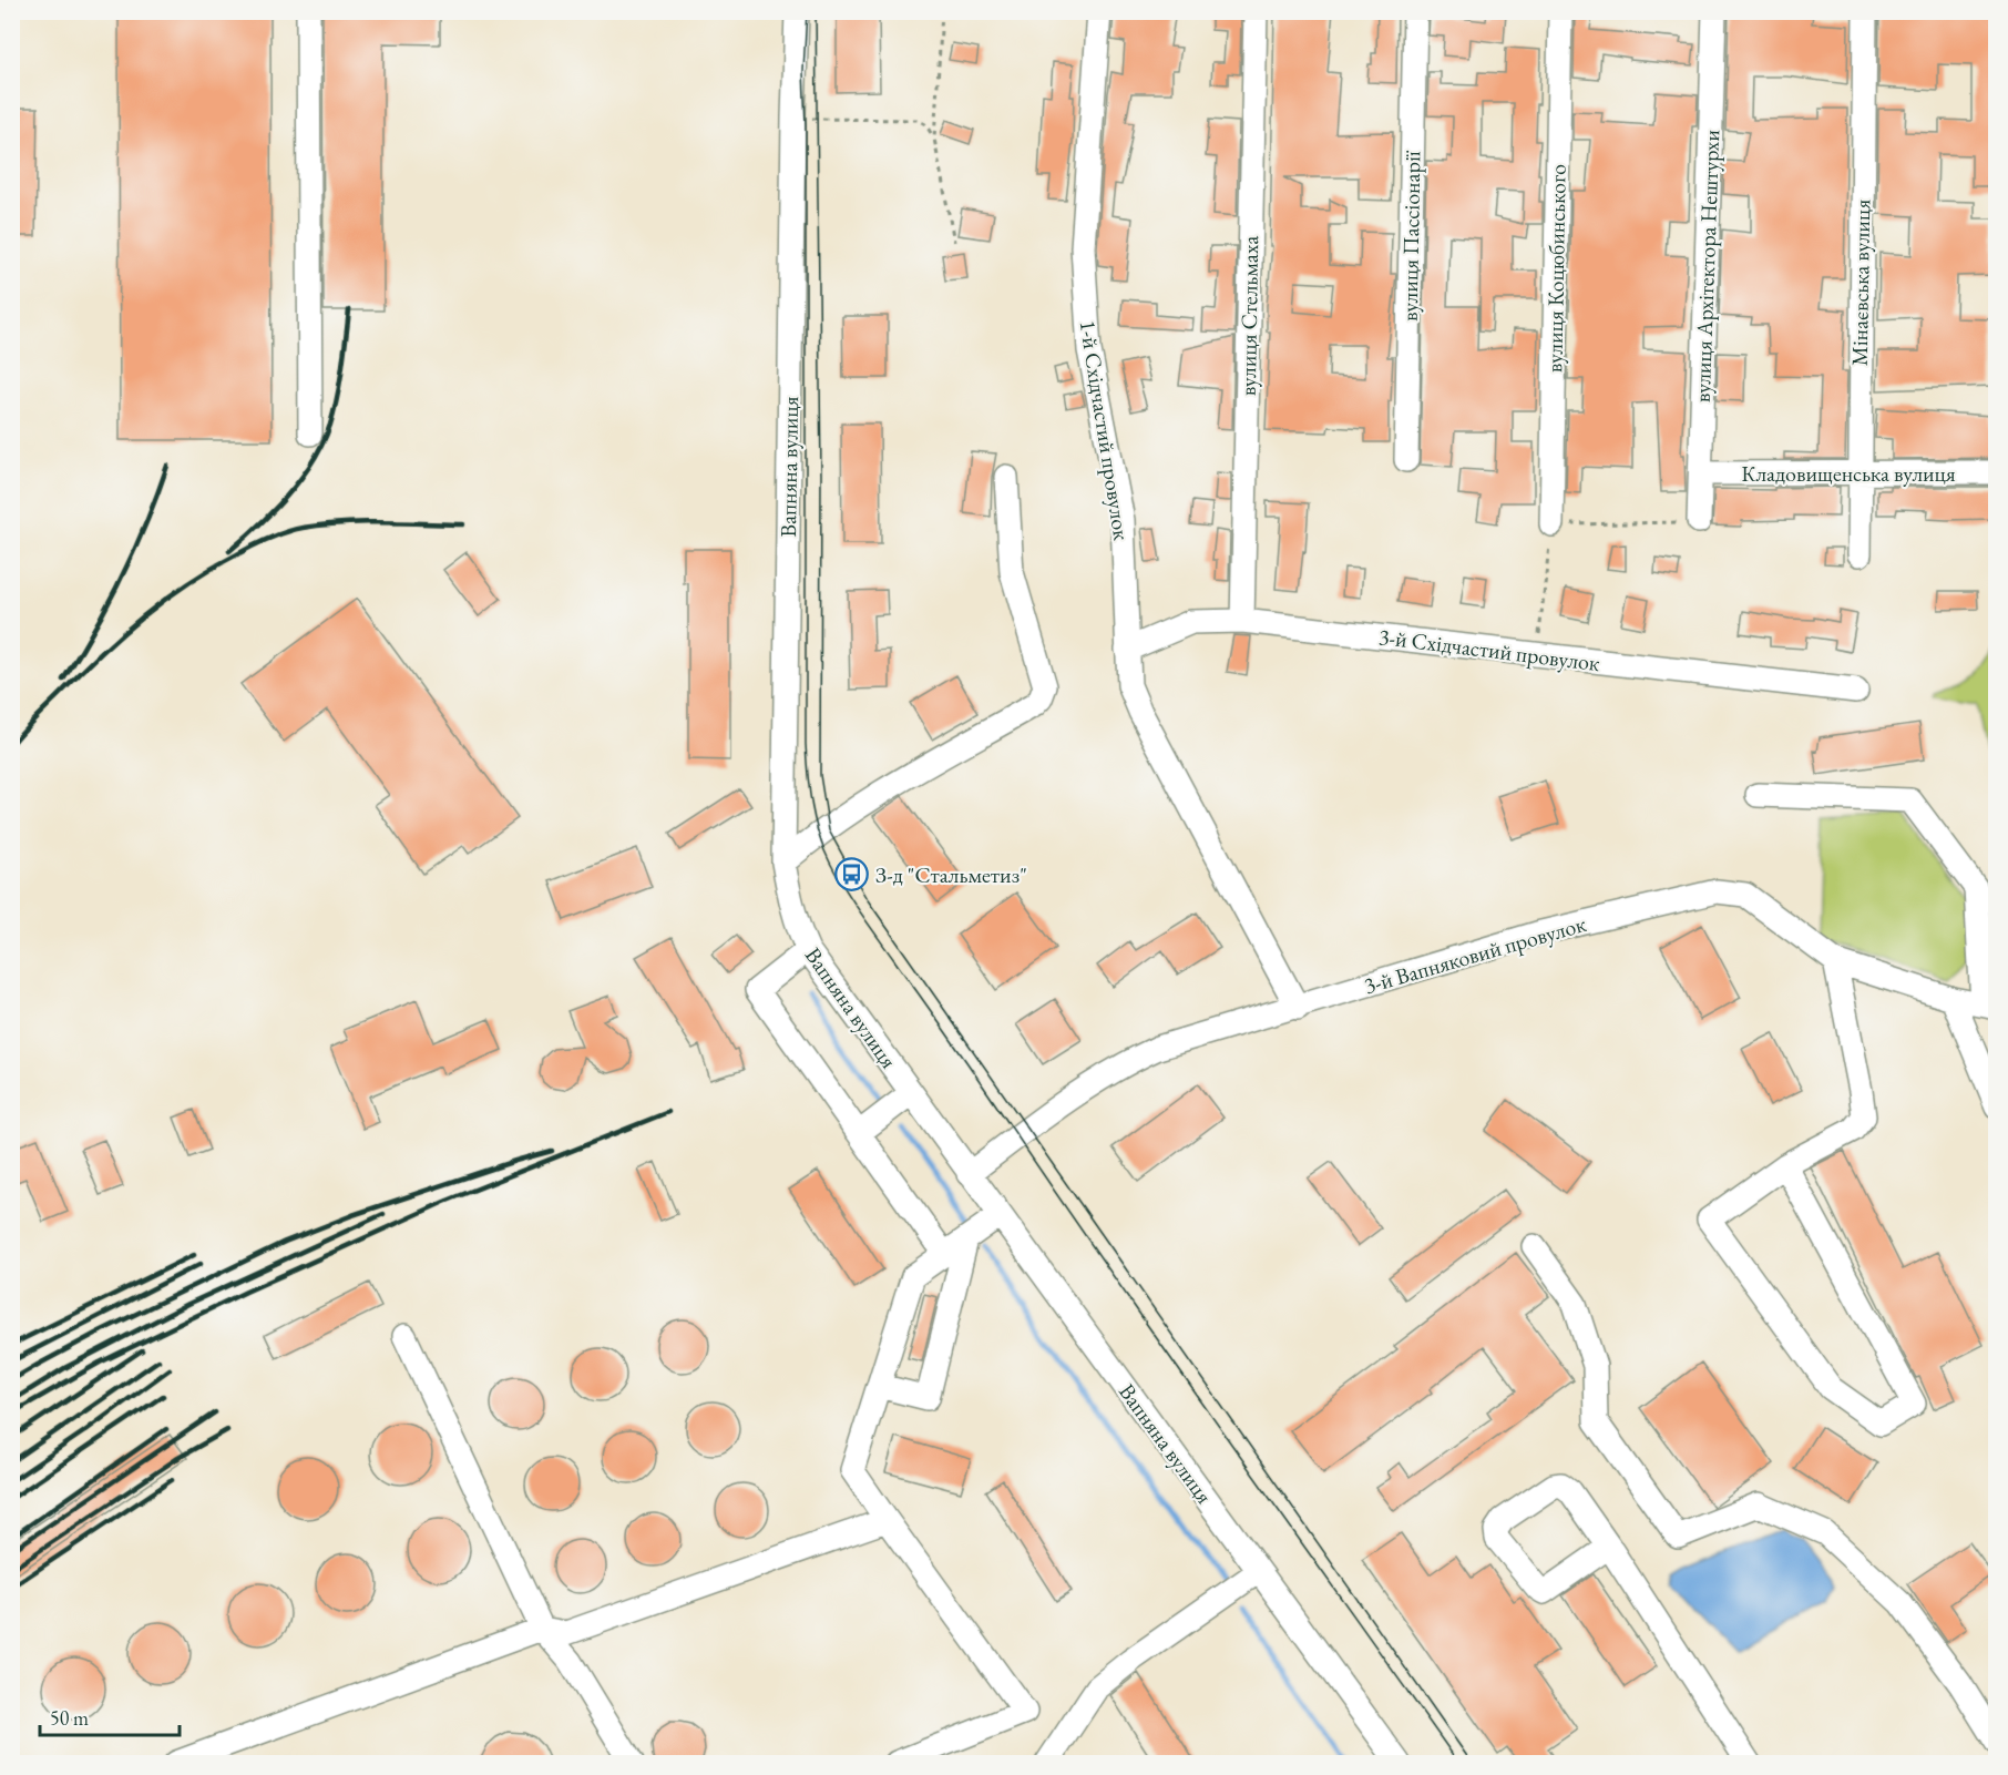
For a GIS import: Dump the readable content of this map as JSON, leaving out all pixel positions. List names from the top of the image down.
{
  "streets": {
    "street": [
      "вулиця Пассіонарії",
      "вулиця Архітектора Нештурхи",
      "вулиця Коцюбинського",
      "Мінаєвська вулиця",
      "вулиця Стельмаха",
      "1-й Східчастий провулок",
      "Вапняна вулиця",
      "Кладовищенська вулиця",
      "3-й Східчастий провулок",
      "3-й Вапняковий провулок"
    ]
  },
  "crossings": [
    ["вулиця Архітектора Нештурхи", "Кладовищенська вулиця"],
    ["Мінаєвська вулиця", "Кладовищенська вулиця"],
    ["вулиця Стельмаха", "3-й Східчастий провулок"],
    ["1-й Східчастий провулок", "3-й Східчастий провулок"],
    ["1-й Східчастий провулок", "3-й Вапняковий провулок"],
    ["Вапняна вулиця", "3-й Вапняковий провулок"]
  ],
  "places": {
    "bus stop": ["З-д \"Стальметиз\""]
  },
  "scale_bar": "50 m"
}
